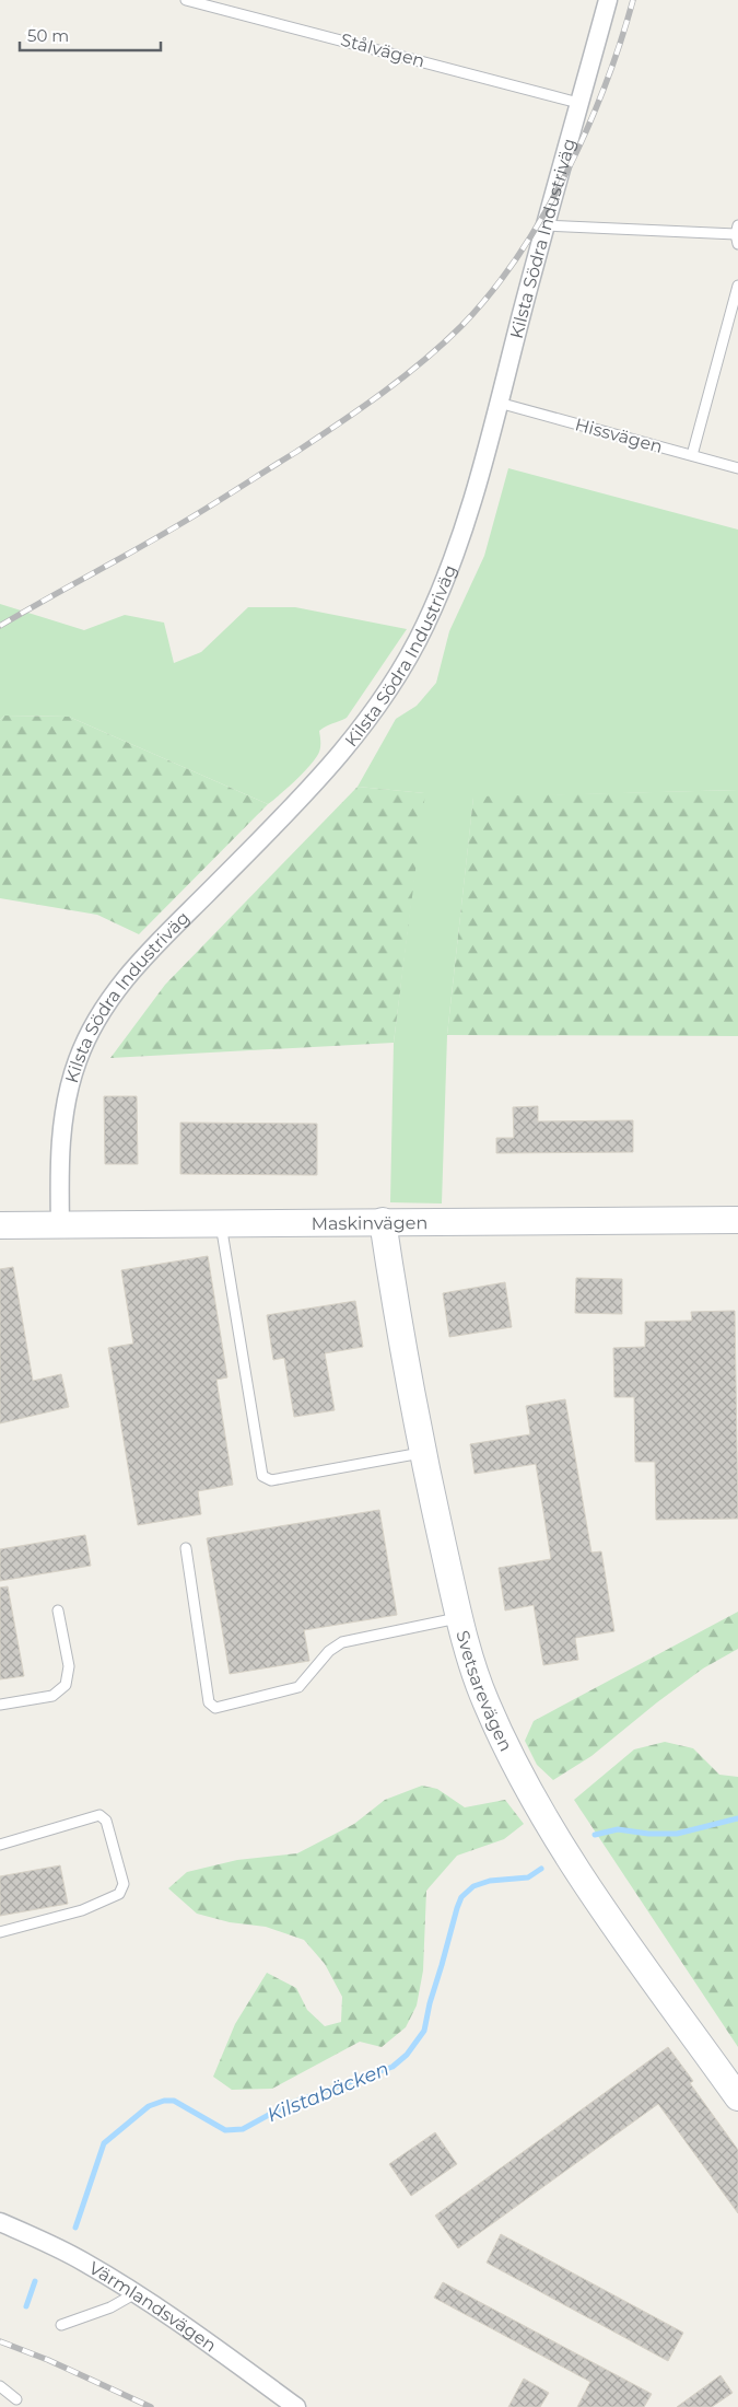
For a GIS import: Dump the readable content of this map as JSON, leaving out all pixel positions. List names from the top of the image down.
{
  "streets": {
    "street": [
      "Kilsta Södra Industriväg",
      "Maskinvägen",
      "Svetsarevägen",
      "Värmlandsvägen"
    ],
    "lane": ["Stålvägen", "Hissvägen"]
  },
  "crossings": [
    ["Stålvägen", "Kilsta Södra Industriväg"],
    ["Kilsta Södra Industriväg", "Hissvägen"],
    ["Kilsta Södra Industriväg", "Maskinvägen"],
    ["Maskinvägen", "Svetsarevägen"]
  ],
  "water": ["Kilstabäcken"],
  "scale_bar": "50 m"
}
